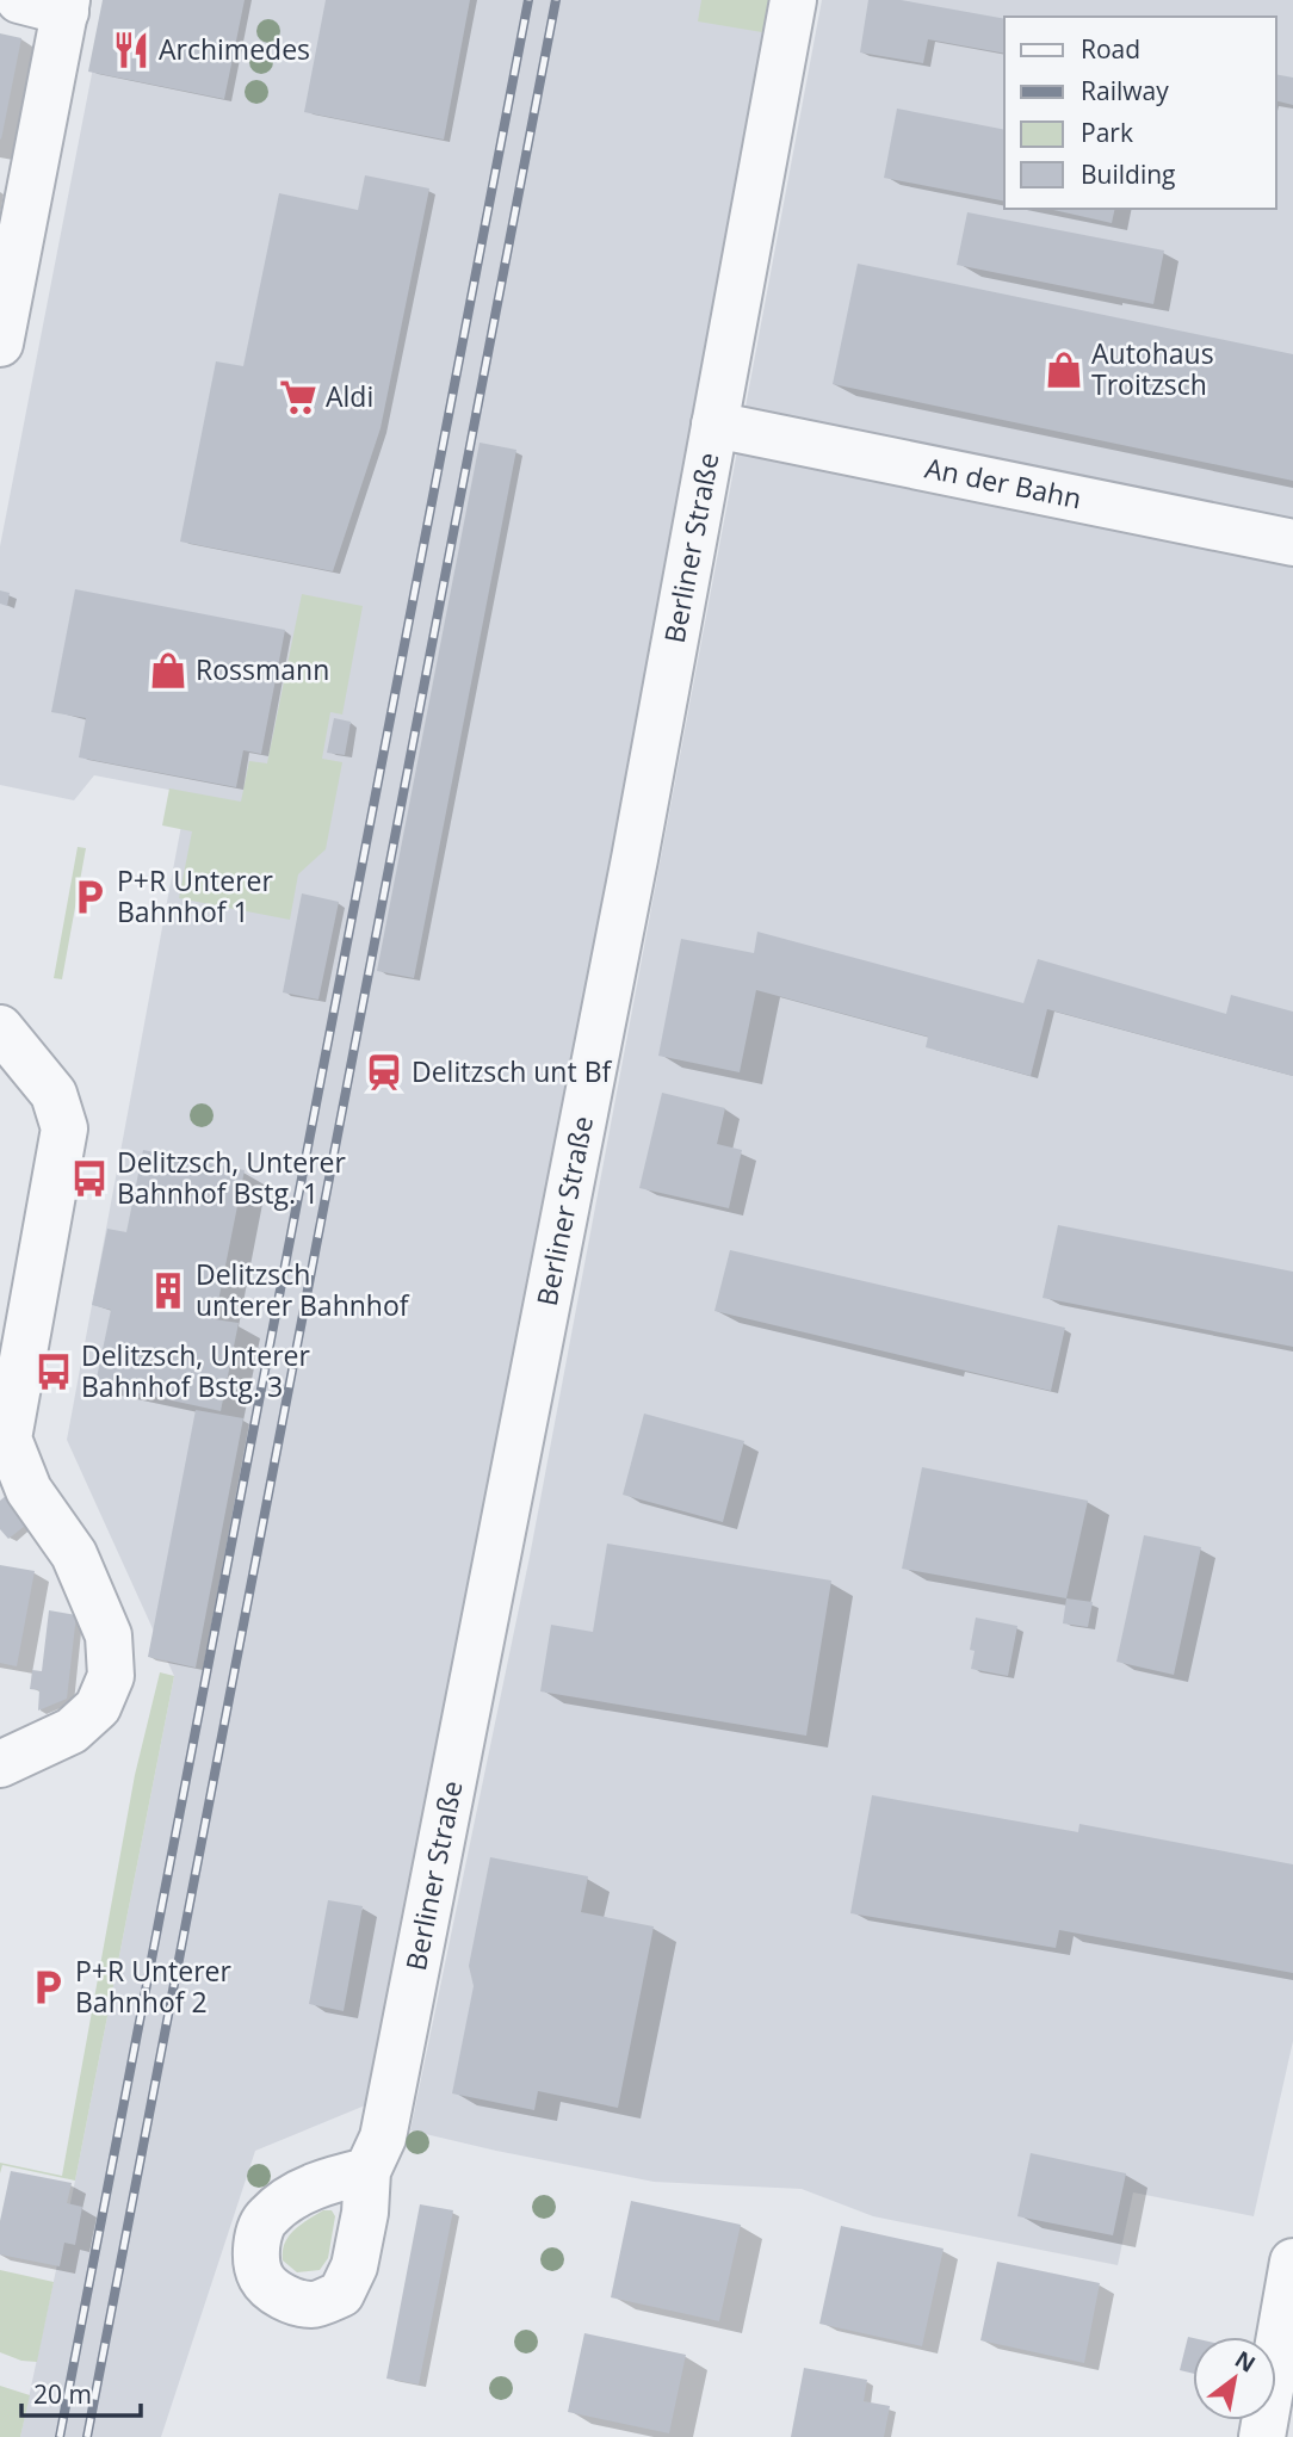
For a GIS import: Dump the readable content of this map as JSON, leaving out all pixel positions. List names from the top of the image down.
{
  "streets": {
    "street": ["An der Bahn", "Berliner Straße"]
  },
  "crossings": [
    ["An der Bahn", "Berliner Straße"]
  ],
  "places": {
    "restaurant": ["Archimedes"],
    "shop": ["Autohaus Troitzsch", "Rossmann"],
    "supermarket": ["Aldi"],
    "parking": ["P+R Unterer Bahnhof 1", "P+R Unterer Bahnhof 2"],
    "station": ["Delitzsch unt Bf"],
    "bus stop": ["Delitzsch, Unterer Bahnhof Bstg. 1", "Delitzsch, Unterer Bahnhof Bstg. 3"],
    "building": ["Delitzsch unterer Bahnhof"]
  },
  "legend": [
    "Road",
    "Railway",
    "Park",
    "Building"
  ],
  "scale_bar": "20 m",
  "north": "top right"
}
